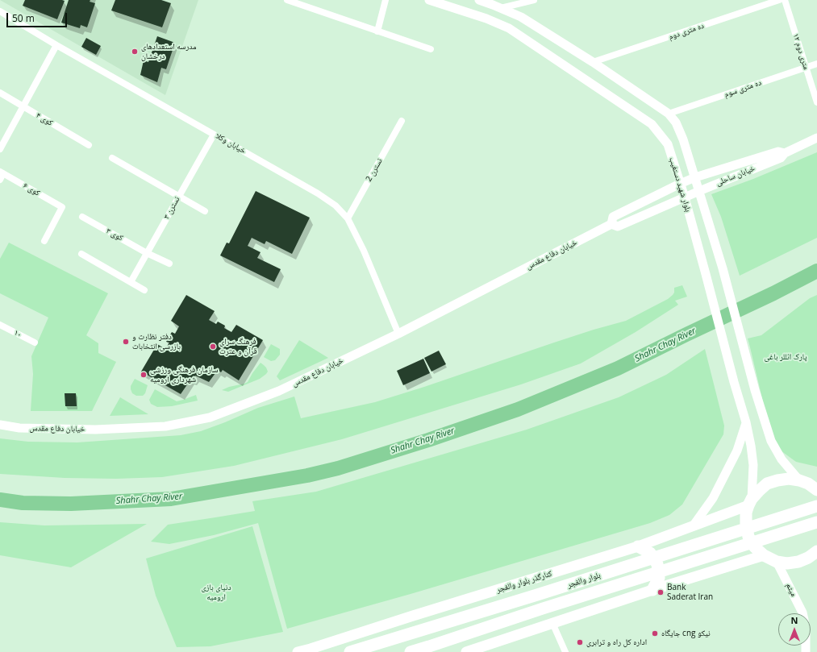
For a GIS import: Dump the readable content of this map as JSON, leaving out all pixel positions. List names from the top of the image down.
{
  "streets": {
    "highway": ["بلوار والفجر"],
    "main road": [
      "خیابان ساحلی",
      "بلوار شهید دستغیب",
      "خیابان دفاع مقدس",
      "کنارگذر بلوار والفجر",
      "میثم"
    ],
    "street": [
      "ده متری دوم",
      "۱۲ متری دوم",
      "ده متری سوم",
      "کوی ۴",
      "خیابان وکلا",
      "نسترن 2",
      "کوی ۶",
      "نسترن ۳",
      "کوی ۳",
      "۱۰"
    ]
  },
  "crossings": [
    ["ده متری دوم", "بلوار شهید دستغیب"],
    ["۱۲ متری دوم", "ده متری سوم"],
    ["ده متری سوم", "بلوار شهید دستغیب"],
    ["خیابان وکلا", "نسترن 2"],
    ["خیابان وکلا", "نسترن ۳"],
    ["خیابان وکلا", "خیابان دفاع مقدس"],
    ["خیابان ساحلی", "بلوار شهید دستغیب"],
    ["خیابان ساحلی", "خیابان دفاع مقدس"],
    ["بلوار شهید دستغیب", "خیابان دفاع مقدس"],
    ["بلوار شهید دستغیب", "کنارگذر بلوار والفجر"],
    ["نسترن ۳", "کوی ۳"]
  ],
  "water": ["Shahr Chay River"],
  "parks": ["پارک ائللر باغی", "دنیای بازی ارومیه"],
  "places": [
    "مدرسه استعدادهای درخشان",
    "دفتر نظارت و بازرسی انتخابات",
    "فرهنگ سرای قرآن و عترت",
    "سازمان فرهنگی ورزشی شهرداری ارومیه",
    "Bank Saderat Iran",
    "جایگاه cng نیکو",
    "اداره کل راه و ترابری"
  ],
  "scale_bar": "50 m",
  "north": "top"
}
